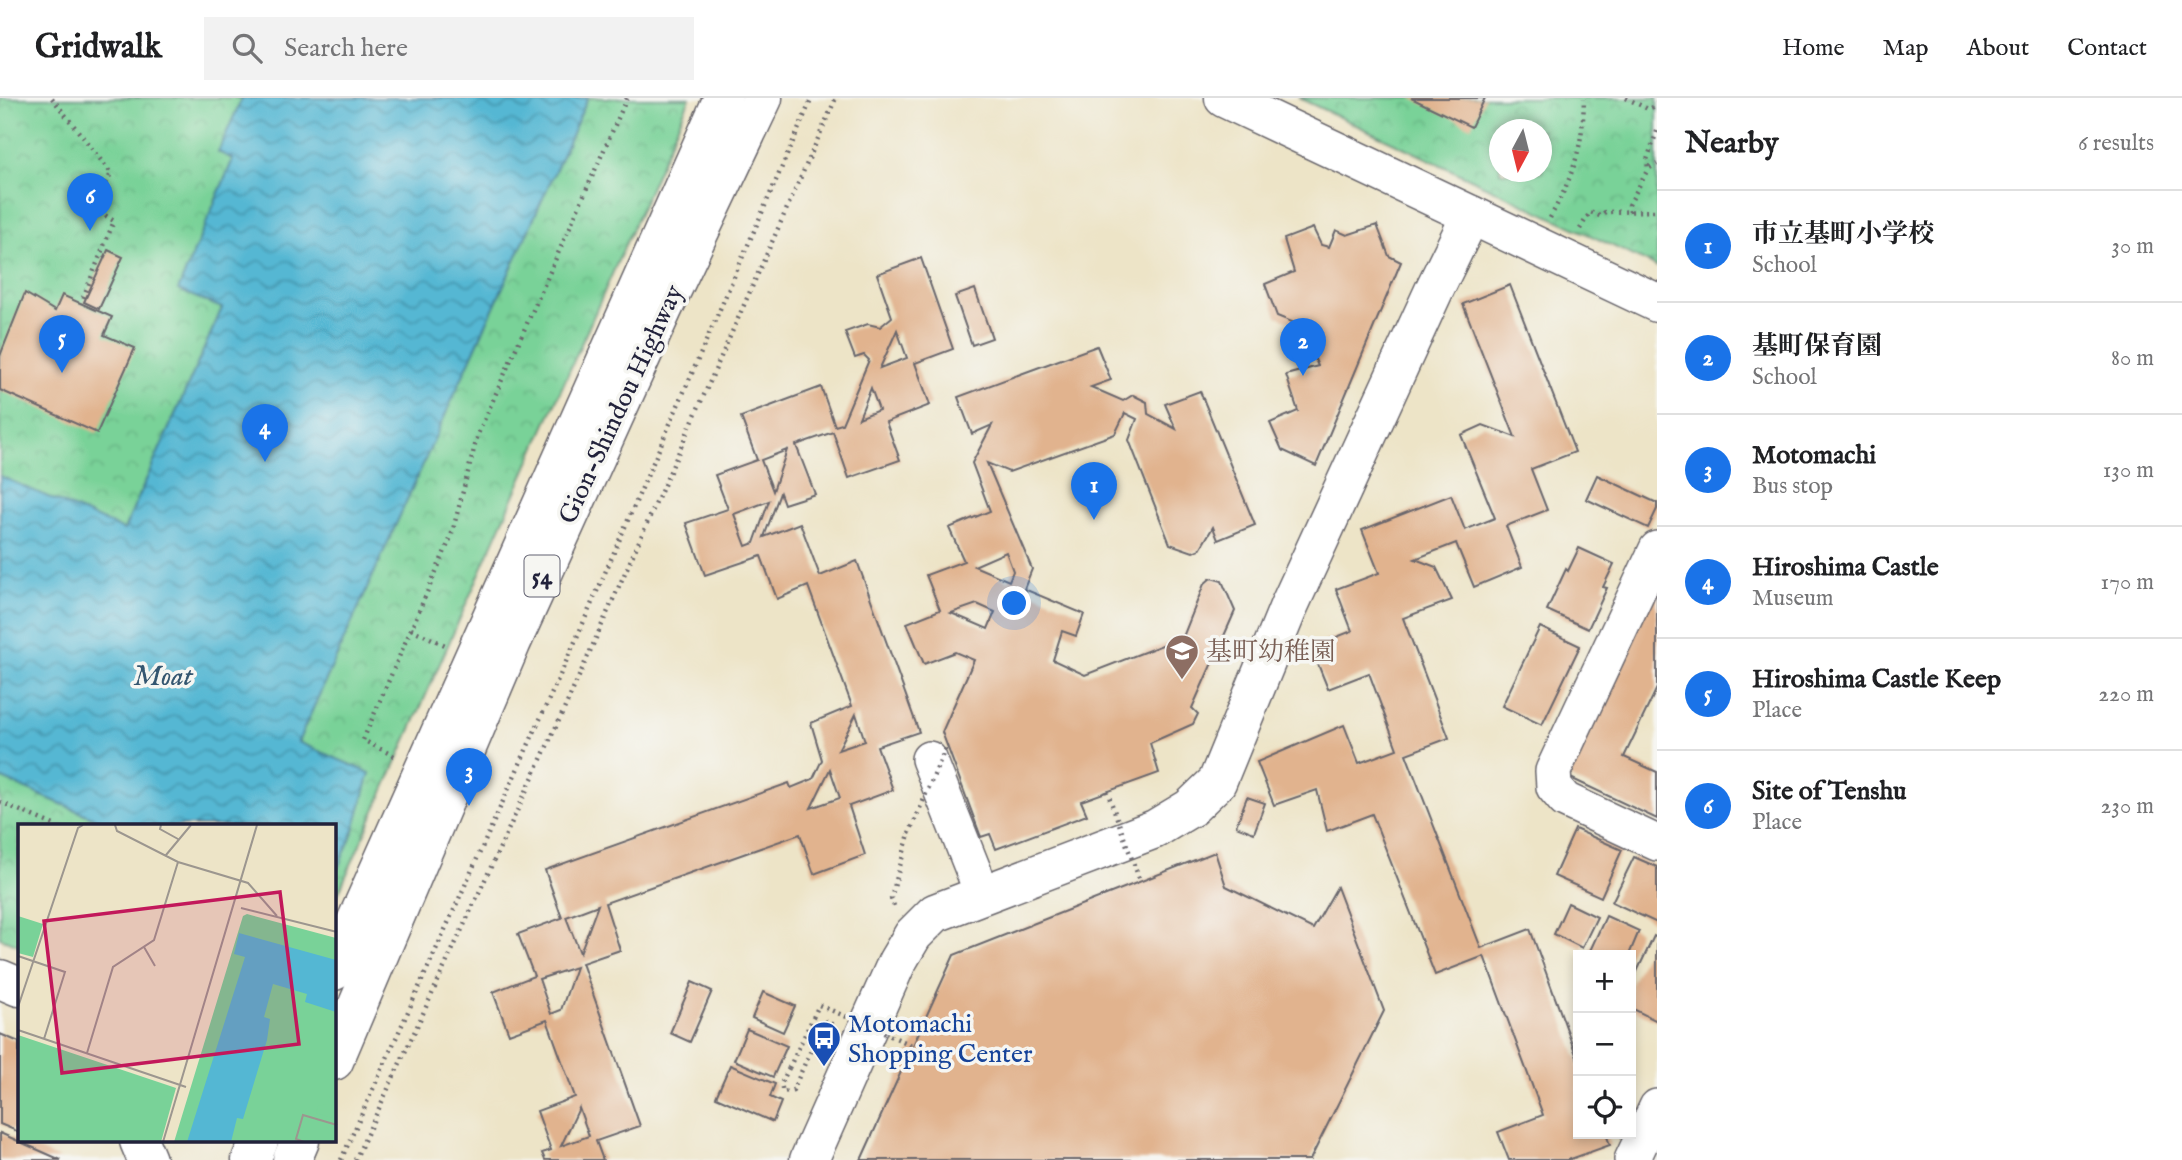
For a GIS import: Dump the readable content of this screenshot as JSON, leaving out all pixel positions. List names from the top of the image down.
{
  "streets": {
    "main road": ["Gion-Shindou Highway", "54"]
  },
  "water": ["Moat"],
  "places": {
    "school or university": ["基町幼稚園"],
    "bus stop": ["Motomachi Shopping Center"]
  },
  "north": "bottom",
  "page": {
    "header": "Gridwalk",
    "search": "Search here",
    "nav": [
      "Home",
      "Map",
      "About",
      "Contact"
    ],
    "heading": ["Nearby", "6 results"],
    "pins": [
      "6",
      "5",
      "2",
      "4",
      "1",
      "3"
    ],
    "list": [
      {
        "mark": "1",
        "name": "市立基町小学校",
        "note": "School",
        "value": "30 m"
      },
      {
        "mark": "2",
        "name": "基町保育園",
        "note": "School",
        "value": "80 m"
      },
      {
        "mark": "3",
        "name": "Motomachi",
        "note": "Bus stop",
        "value": "130 m"
      },
      {
        "mark": "4",
        "name": "Hiroshima Castle",
        "note": "Museum",
        "value": "170 m"
      },
      {
        "mark": "5",
        "name": "Hiroshima Castle Keep",
        "note": "Place",
        "value": "220 m"
      },
      {
        "mark": "6",
        "name": "Site of Tenshu",
        "note": "Place",
        "value": "230 m"
      }
    ],
    "map_buttons": ["+", "−"]
  }
}
